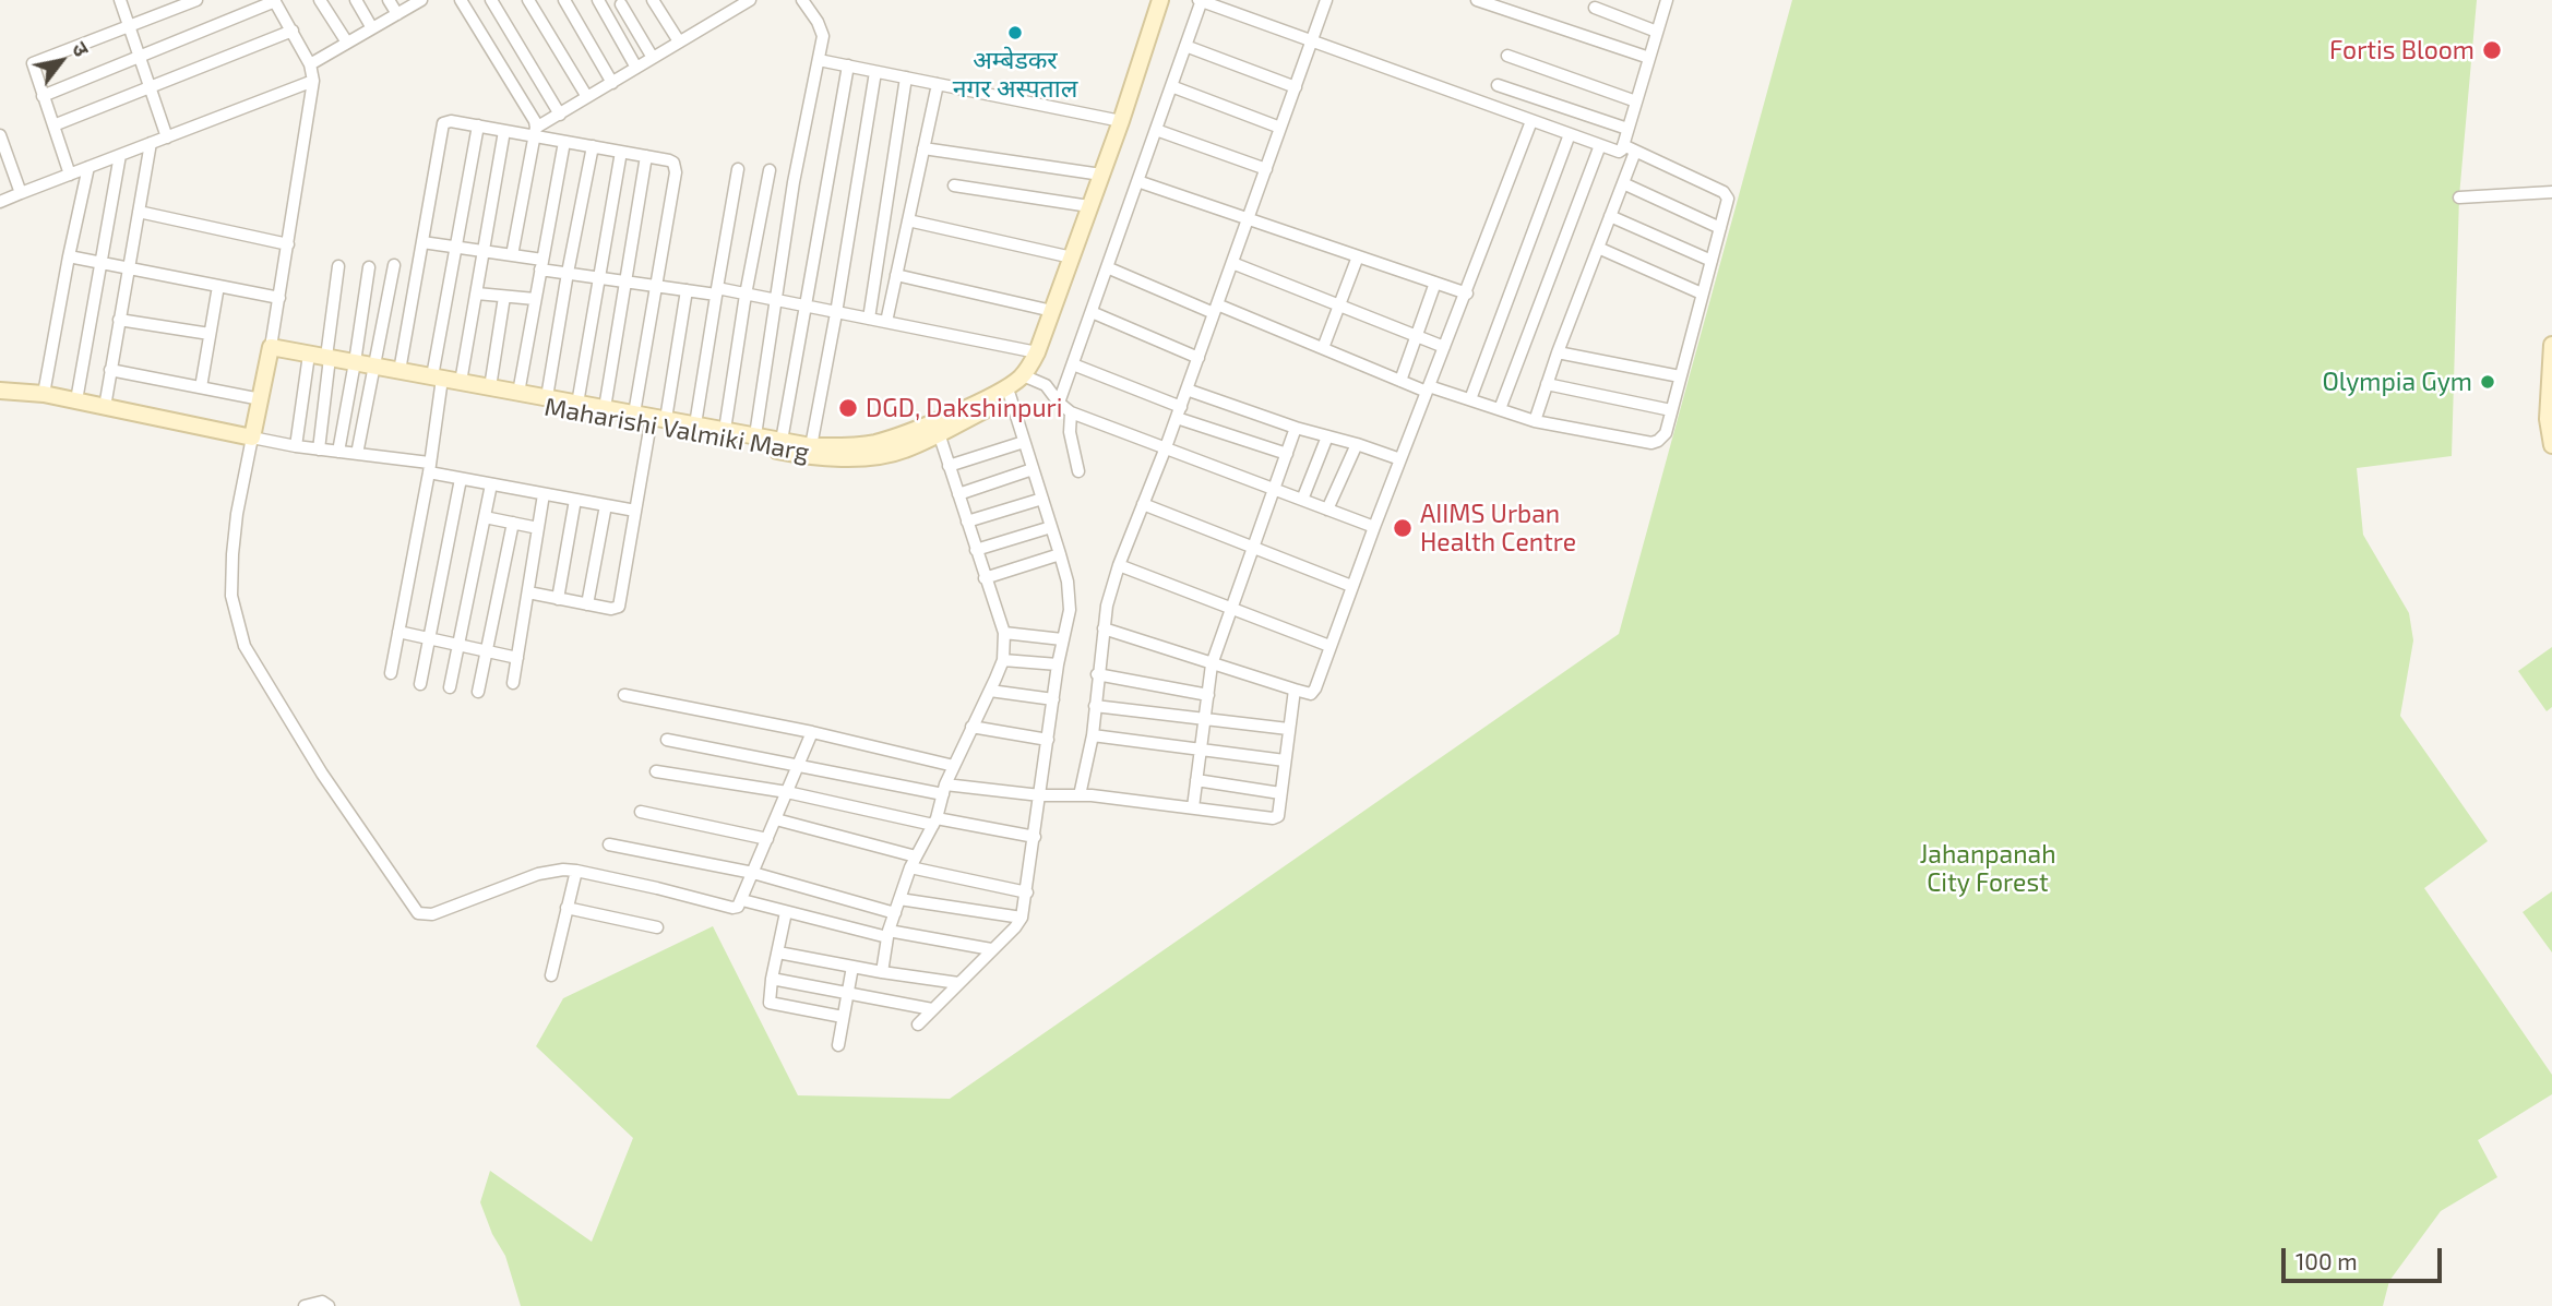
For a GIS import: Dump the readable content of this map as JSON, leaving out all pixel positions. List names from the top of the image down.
{
  "streets": {
    "street": ["Maharishi Valmiki Marg"]
  },
  "parks": ["Jahanpanah City Forest"],
  "places": [
    "अम्बेडकर नगर अस्पताल",
    "Fortis Bloom",
    "Olympia Gym",
    "DGD, Dakshinpuri",
    "AIIMS Urban Health Centre"
  ],
  "scale_bar": "100 m",
  "north": "top right"
}
